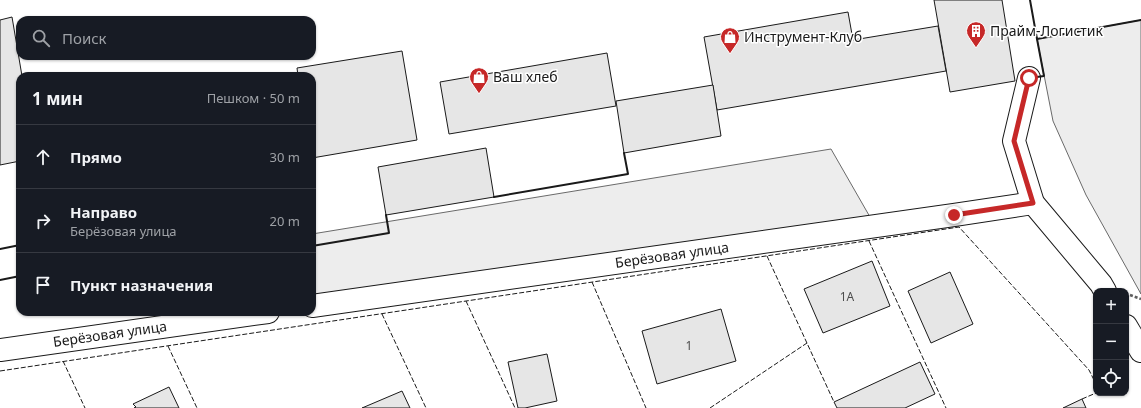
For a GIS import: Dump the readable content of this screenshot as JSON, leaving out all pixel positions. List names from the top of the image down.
{
  "streets": {
    "street": ["Берёзовая улица"]
  },
  "places": {
    "building": ["Прайм-Логистик"],
    "shop": ["Инструмент-Клуб", "Ваш хлеб"]
  },
  "house_numbers": ["1А", "1"],
  "page": {
    "search": "Поиск",
    "heading": ["1 мин", "Пешком · 50 m"],
    "list": [
      ["Прямо", "30 m"],
      ["Направо", "Берёзовая улица", "20 m"],
      "Пункт назначения"
    ],
    "map_buttons": ["+", "−"]
  }
}
